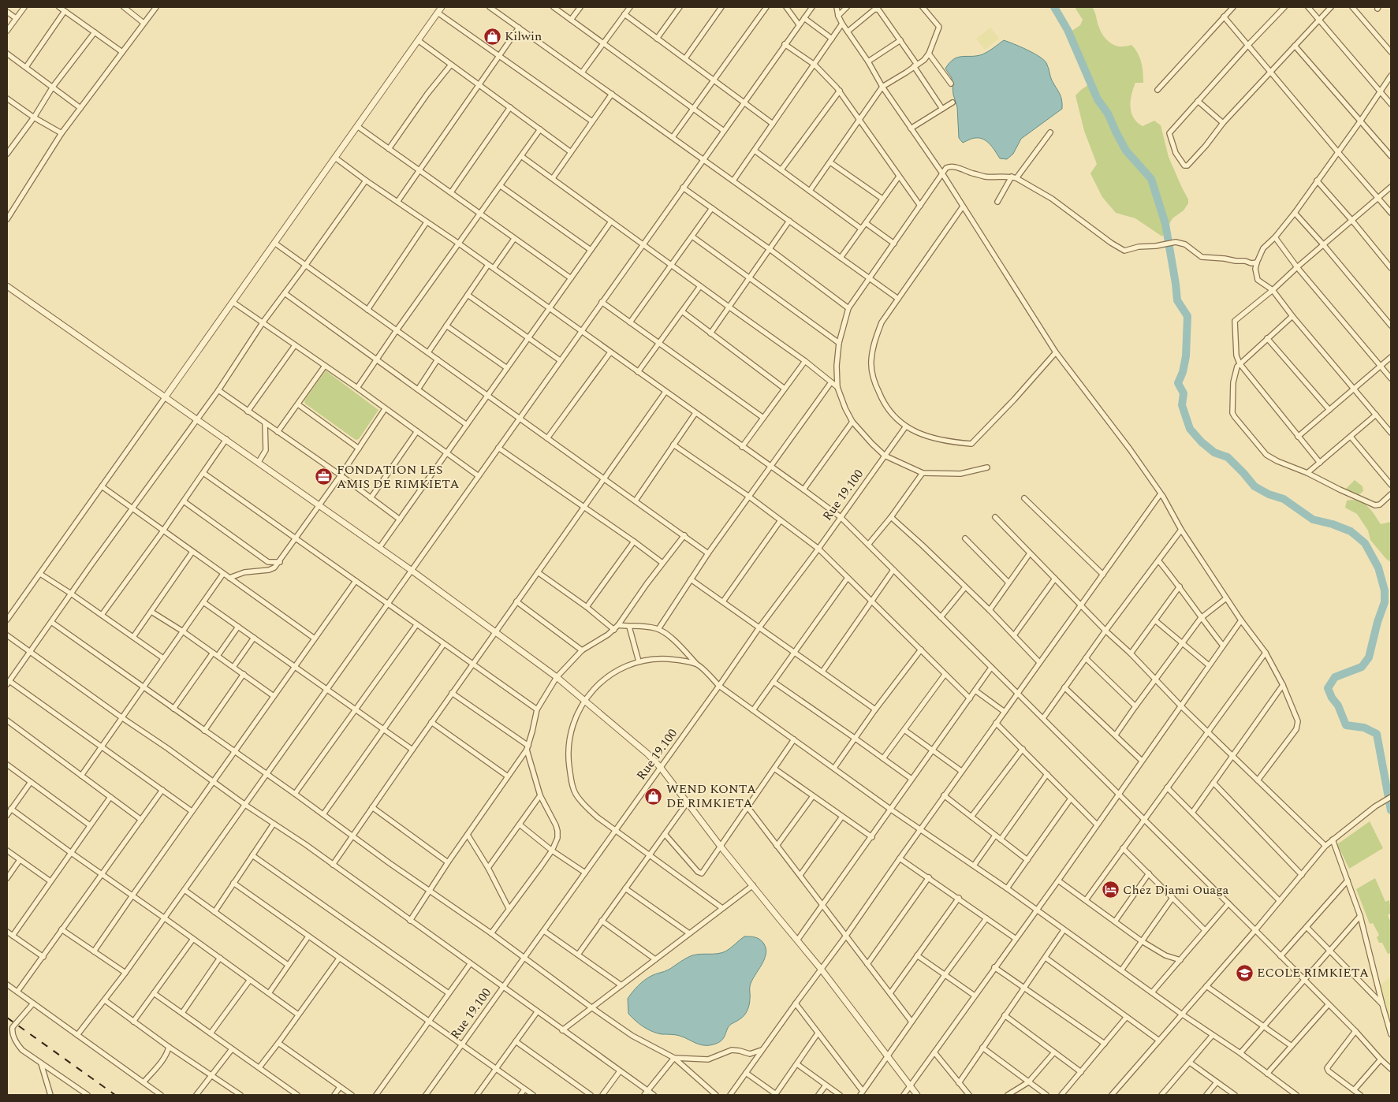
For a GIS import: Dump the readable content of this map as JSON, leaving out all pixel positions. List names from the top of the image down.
{
  "streets": {
    "street": ["Rue 19.100"]
  },
  "places": {
    "shop": ["Kilwin", "WEND KONTA DE RIMKIETA"],
    "office": ["FONDATION LES AMIS DE RIMKIETA"],
    "hotel": ["Chez Djami Ouaga"],
    "school or university": ["ECOLE RIMKIETA"]
  }
}
